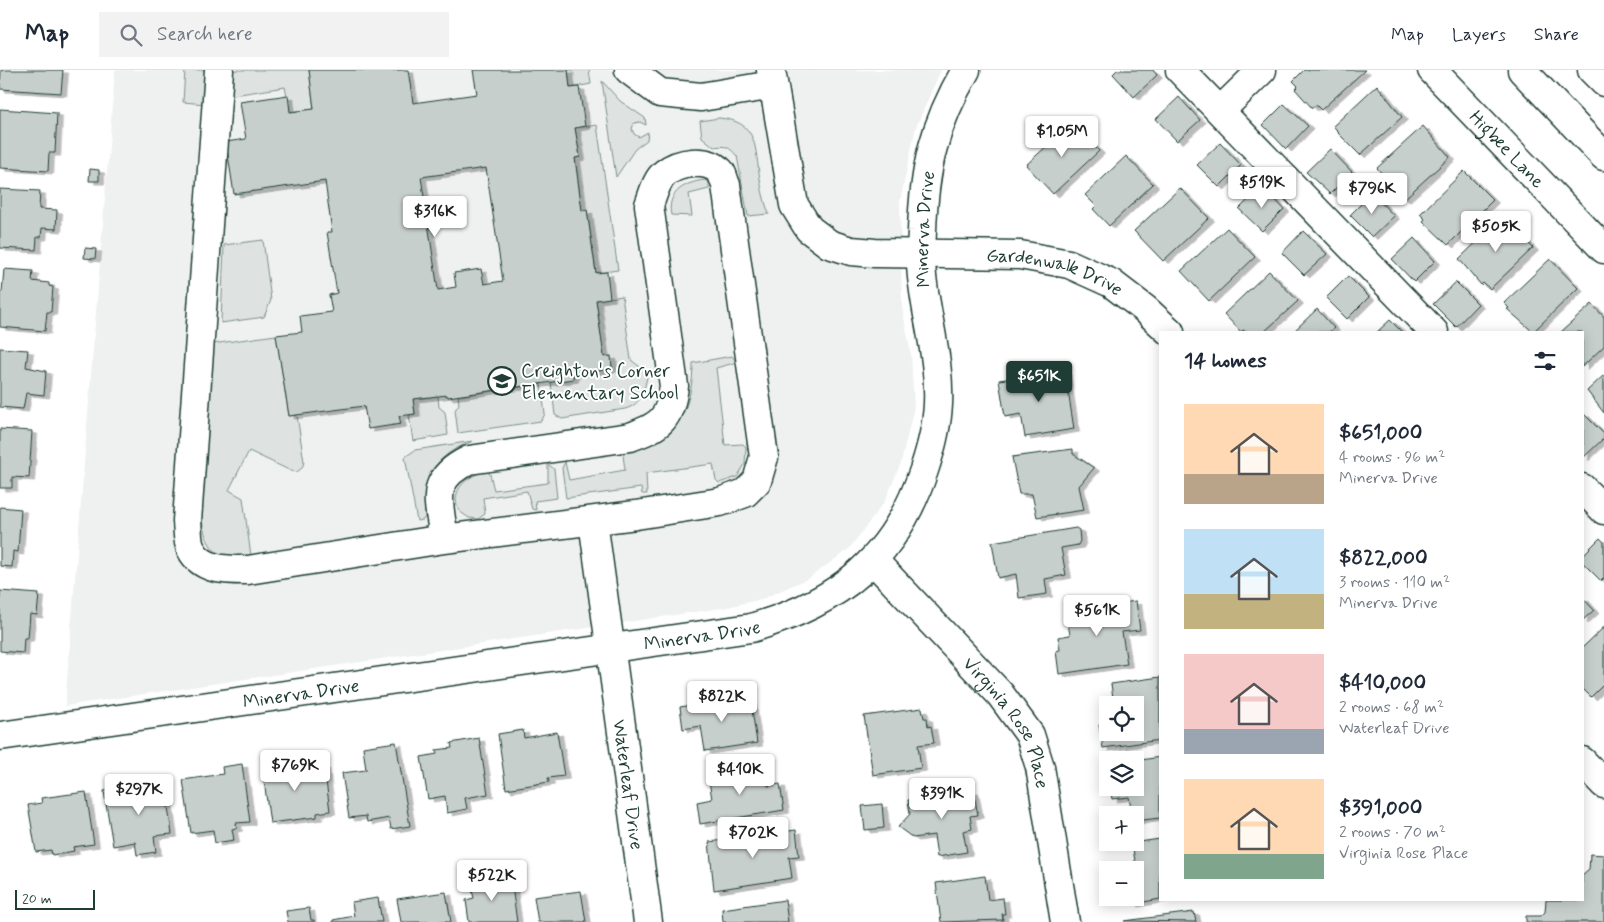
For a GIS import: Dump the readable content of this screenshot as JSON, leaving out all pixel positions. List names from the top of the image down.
{
  "streets": {
    "street": [
      "Higbee Lane",
      "Minerva Drive",
      "Gardenwalk Drive",
      "Virginia Rose Place",
      "Waterleaf Drive"
    ]
  },
  "crossings": [
    ["Minerva Drive", "Gardenwalk Drive"],
    ["Minerva Drive", "Virginia Rose Place"],
    ["Minerva Drive", "Waterleaf Drive"]
  ],
  "places": {
    "school or university": ["Creighton's Corner Elementary School"]
  },
  "scale_bar": "20 m",
  "page": {
    "header": "Map",
    "search": "Search here",
    "nav": ["Map", "Layers", "Share"],
    "price": [
      "$1.05M",
      "$519K",
      "$796K",
      "$316K",
      "$505K",
      "$651K",
      "$561K",
      "$822K",
      "$769K",
      "$410K",
      "$297K",
      "$391K",
      "$702K",
      "$522K"
    ],
    "heading": "14 homes",
    "list": [
      {
        "name": "$651,000",
        "note": "4 rooms · 96 m² · Minerva Drive"
      },
      {
        "name": "$822,000",
        "note": "3 rooms · 110 m² · Minerva Drive"
      },
      {
        "name": "$410,000",
        "note": "2 rooms · 68 m² · Waterleaf Drive"
      },
      {
        "name": "$391,000",
        "note": "2 rooms · 70 m² · Virginia Rose Place"
      }
    ],
    "map_buttons": ["+", "−"],
    "scale": "20 m"
  }
}
